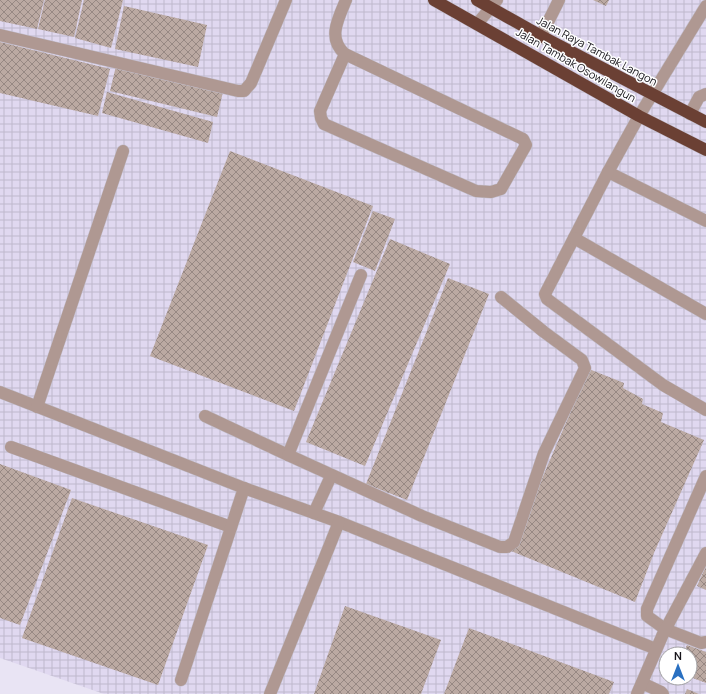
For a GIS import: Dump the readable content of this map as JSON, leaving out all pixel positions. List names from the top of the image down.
{
  "streets": {
    "highway": ["Jalan Raya Tambak Langon", "Jalan Tambak Osowilangun"]
  },
  "north": "top"
}
